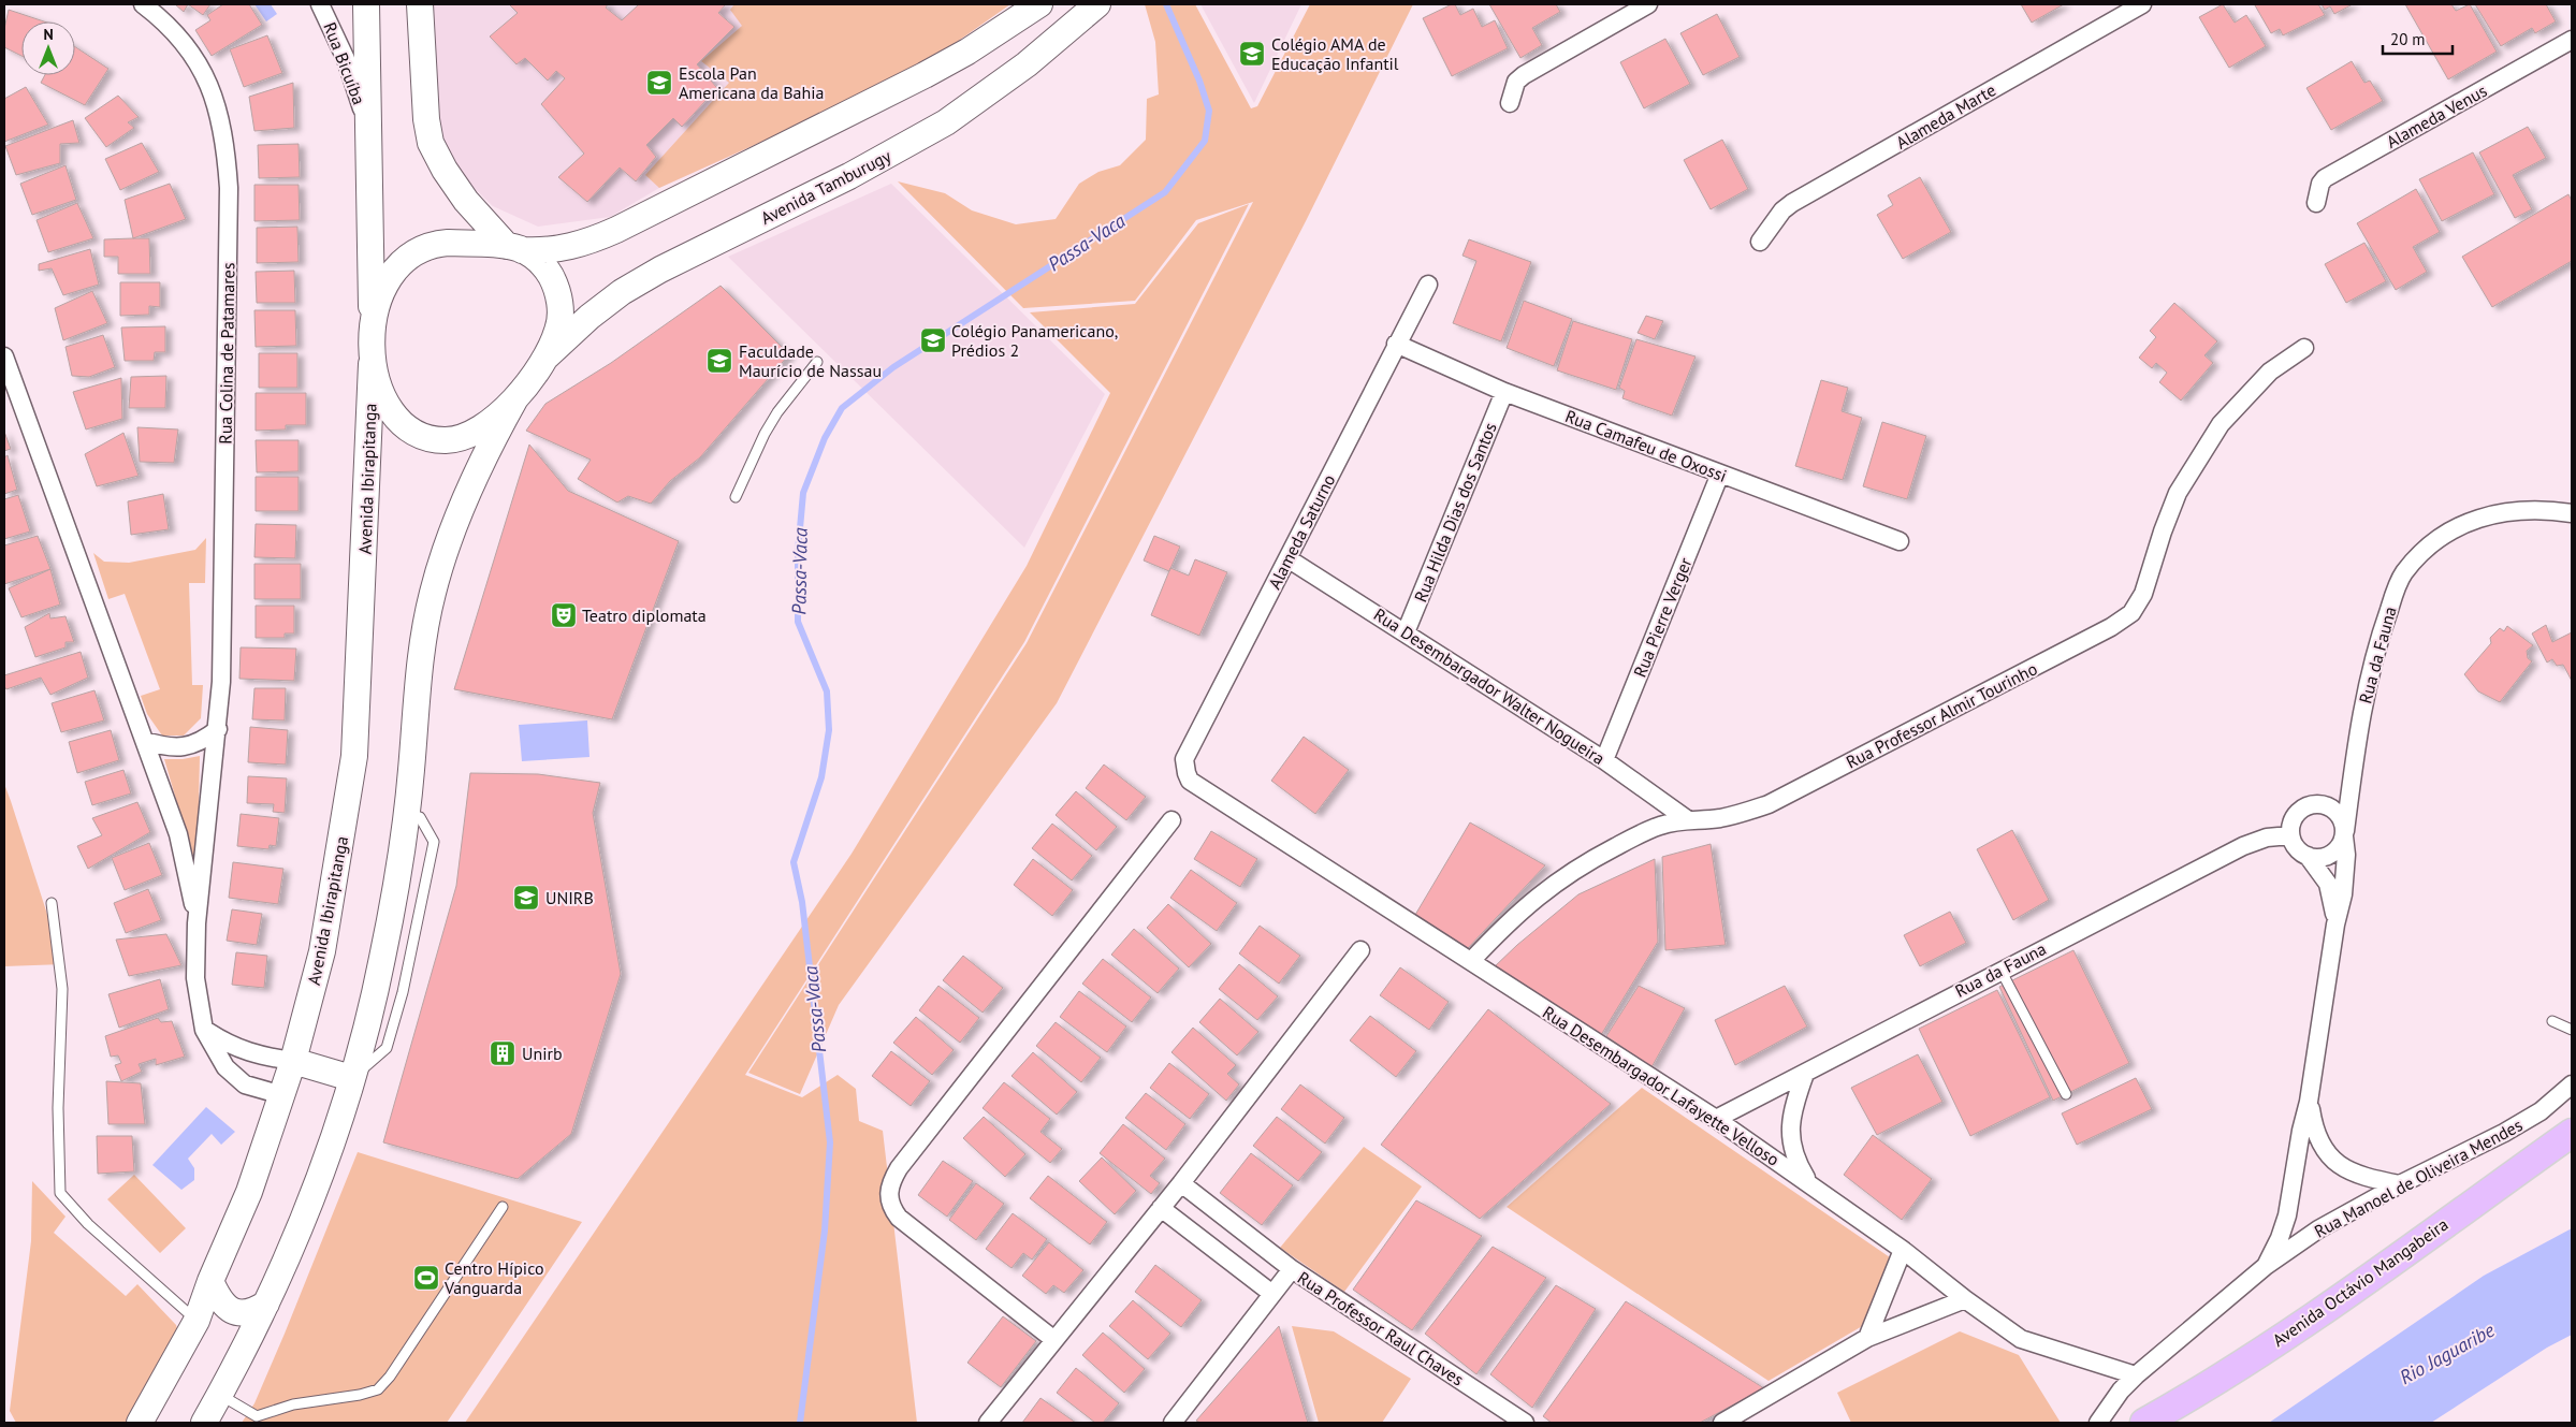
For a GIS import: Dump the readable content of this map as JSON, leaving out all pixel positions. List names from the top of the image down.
{
  "streets": {
    "main road": ["Avenida Tamburugy", "Avenida Ibirapitanga", "Avenida Octávio Mangabeira"],
    "street": [
      "Rua Bicuíba",
      "Alameda Marte",
      "Alameda Venus",
      "Rua Colina de Patamares",
      "Rua Camafeu de Oxossi",
      "Rua Hilda Dias dos Santos",
      "Alameda Saturno",
      "Rua Pierre Verger",
      "Rua da Fauna",
      "Rua Desembargador Walter Nogueira",
      "Rua Professor Almir Tourinho",
      "Rua Desembargador Lafayette Velloso",
      "Rua Manoel de Oliveira Mendes",
      "Rua Professor Raul Chaves"
    ]
  },
  "crossings": [
    ["Rua Colina de Patamares", "Avenida Ibirapitanga"],
    ["Rua Camafeu de Oxossi", "Rua Hilda Dias dos Santos"],
    ["Rua Camafeu de Oxossi", "Alameda Saturno"],
    ["Rua Camafeu de Oxossi", "Rua Pierre Verger"],
    ["Rua Hilda Dias dos Santos", "Rua Desembargador Walter Nogueira"],
    ["Alameda Saturno", "Rua Desembargador Walter Nogueira"],
    ["Alameda Saturno", "Rua Desembargador Lafayette Velloso"],
    ["Rua Pierre Verger", "Rua Desembargador Walter Nogueira"],
    ["Rua da Fauna", "Rua Desembargador Lafayette Velloso"],
    ["Rua Desembargador Walter Nogueira", "Rua Professor Almir Tourinho"],
    ["Rua Professor Almir Tourinho", "Rua Desembargador Lafayette Velloso"],
    ["Rua Desembargador Lafayette Velloso", "Rua Manoel de Oliveira Mendes"]
  ],
  "water": ["Passa-Vaca", "Rio Jaguaribe"],
  "places": {
    "school or university": [
      "Colégio AMA de Educação Infantil",
      "Escola Pan Americana da Bahia",
      "Colégio Panamericano, Prédios 2",
      "Faculdade Maurício de Nassau",
      "UNIRB"
    ],
    "theatre": ["Teatro diplomata"],
    "building": ["Unirb"],
    "sports": ["Centro Hípico Vanguarda"]
  },
  "scale_bar": "20 m",
  "north": "top"
}
